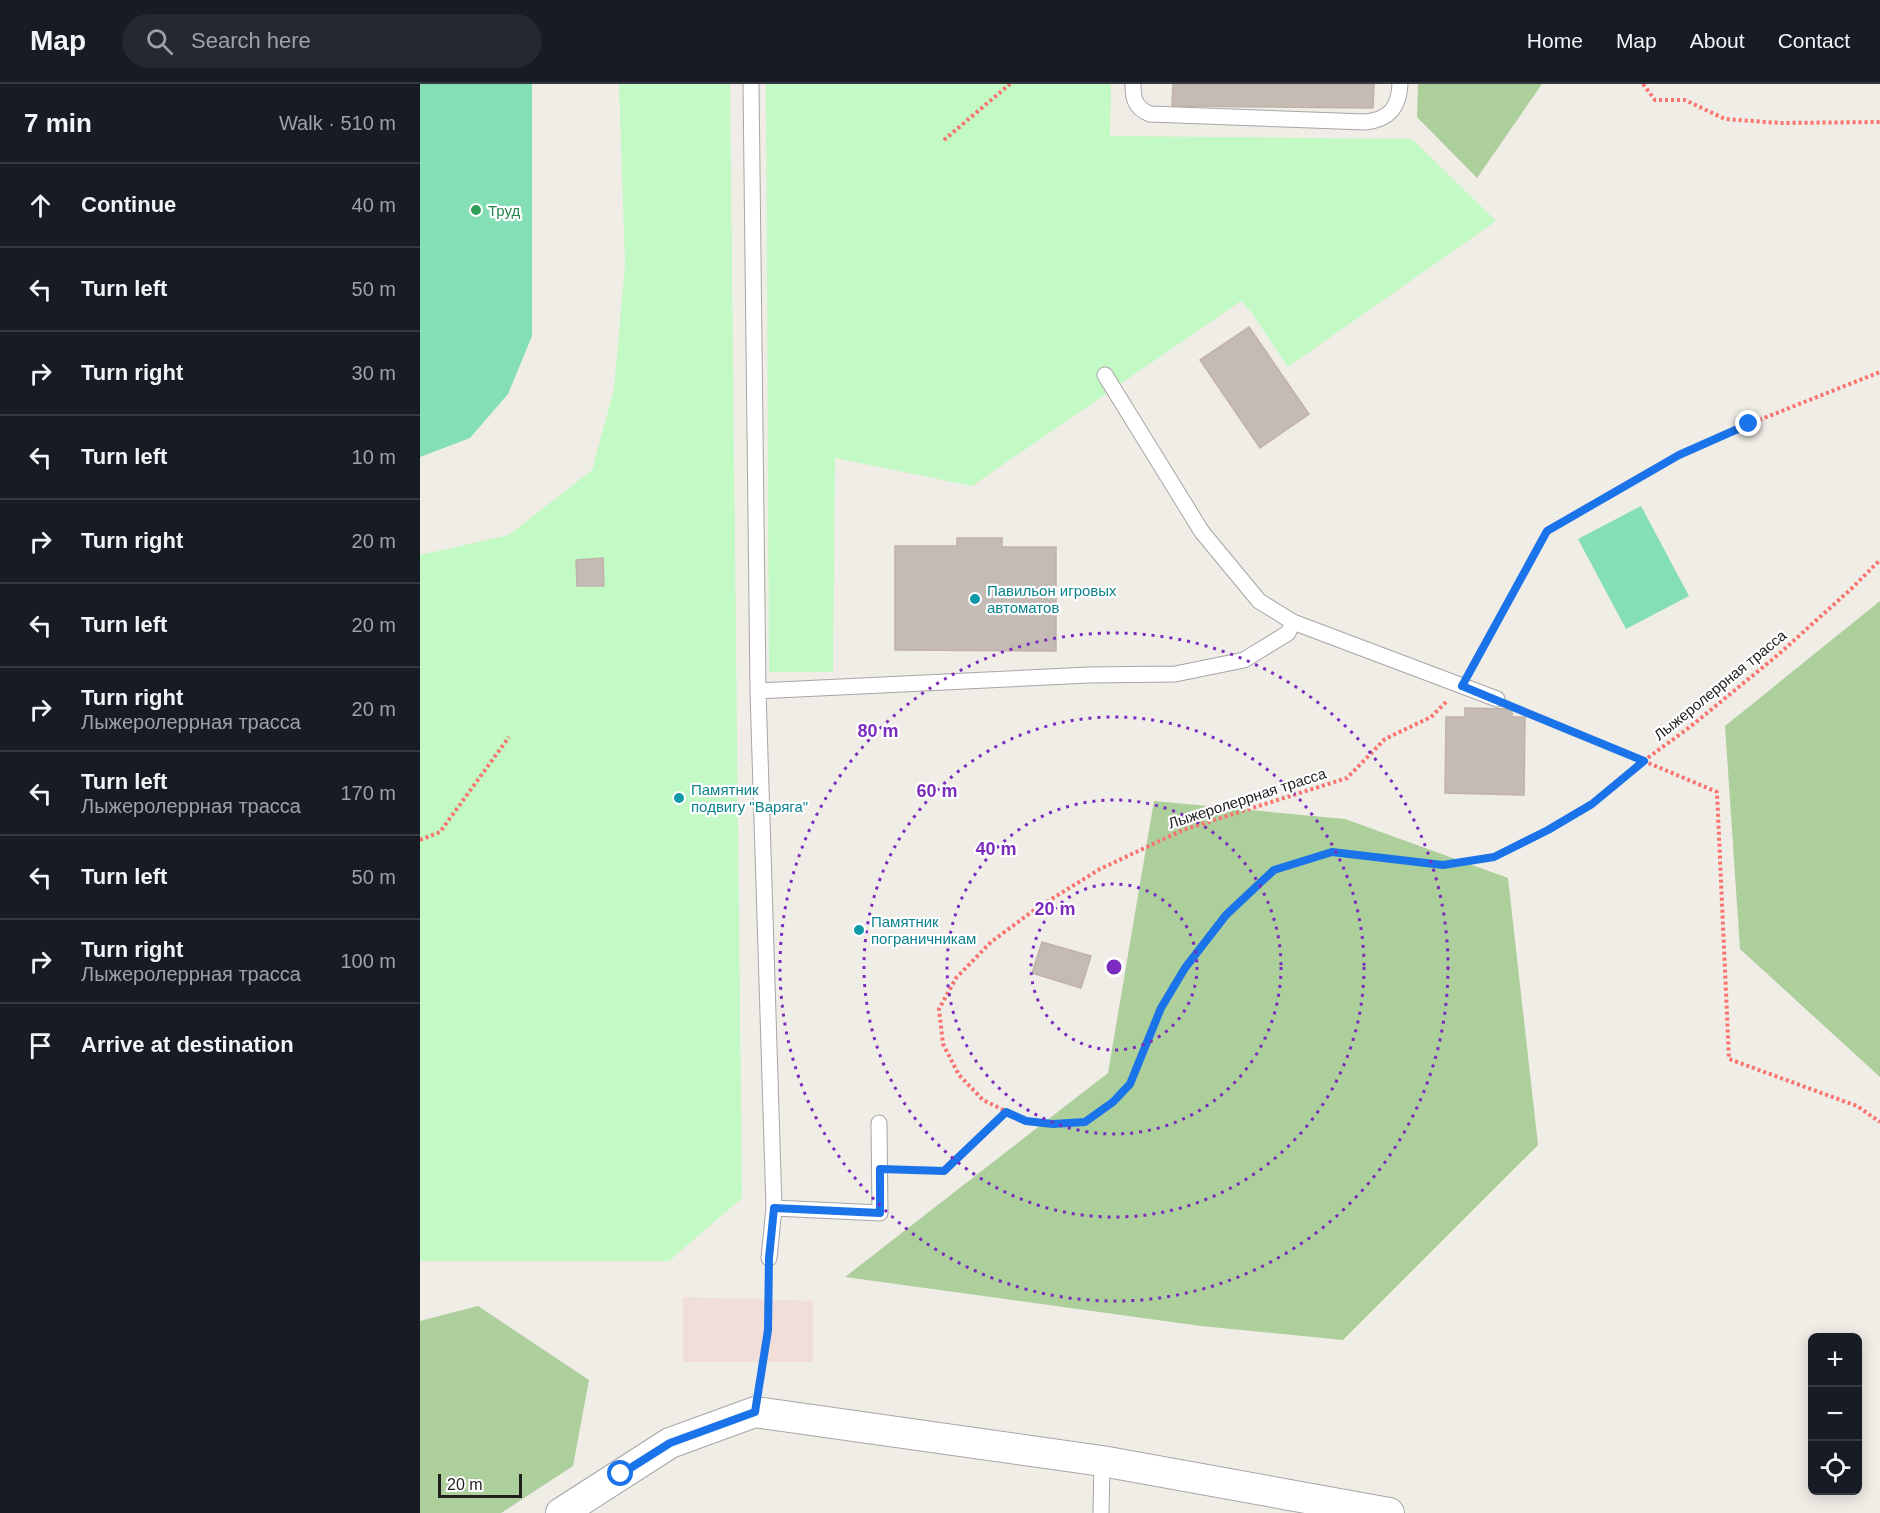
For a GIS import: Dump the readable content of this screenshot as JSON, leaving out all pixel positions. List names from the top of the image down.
{
  "streets": {
    "path": ["Лыжеролеррная трасса"]
  },
  "places": [
    "Труд",
    "Павильон игровых автоматов",
    "Памятник подвигу \"Варяга\"",
    "Памятник пограничникам"
  ],
  "scale_bar": "20 m",
  "page": {
    "header": "Map",
    "search": "Search here",
    "nav": [
      "Home",
      "Map",
      "About",
      "Contact"
    ],
    "heading": ["7 min", "Walk · 510 m"],
    "list": [
      ["Continue", "40 m"],
      ["Turn left", "50 m"],
      ["Turn right", "30 m"],
      ["Turn left", "10 m"],
      ["Turn right", "20 m"],
      ["Turn left", "20 m"],
      ["Turn right", "Лыжеролеррная трасса", "20 m"],
      ["Turn left", "Лыжеролеррная трасса", "170 m"],
      ["Turn left", "50 m"],
      ["Turn right", "Лыжеролеррная трасса", "100 m"],
      "Arrive at destination"
    ],
    "map_buttons": ["+", "−"],
    "scale": "20 m"
  },
  "rings": [
    "80 m",
    "60 m",
    "40 m",
    "20 m"
  ]
}
